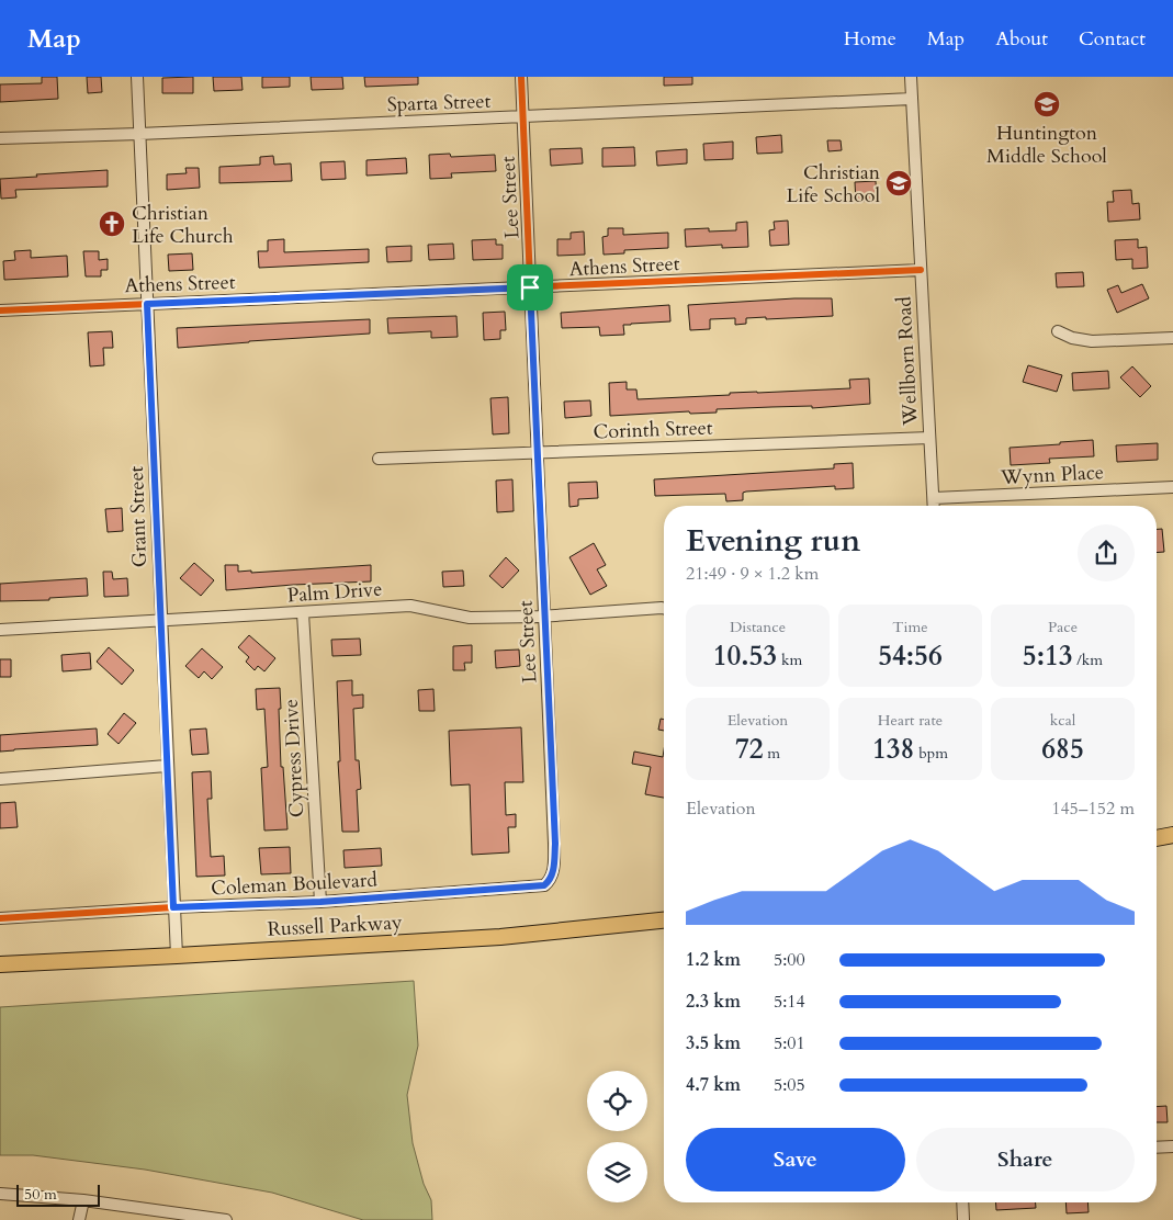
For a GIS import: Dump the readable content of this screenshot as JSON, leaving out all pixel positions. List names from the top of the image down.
{
  "streets": {
    "main road": ["Russell Parkway"],
    "street": [
      "Sparta Street",
      "Lee Street",
      "Athens Street",
      "Wellborn Road",
      "Corinth Street",
      "Wynn Place",
      "Grant Street",
      "Palm Drive",
      "Cypress Drive",
      "Coleman Boulevard"
    ]
  },
  "crossings": [
    ["Sparta Street", "Lee Street"],
    ["Sparta Street", "Wellborn Road"],
    ["Sparta Street", "Grant Street"],
    ["Lee Street", "Athens Street"],
    ["Lee Street", "Corinth Street"],
    ["Lee Street", "Palm Drive"],
    ["Lee Street", "Coleman Boulevard"],
    ["Athens Street", "Wellborn Road"],
    ["Athens Street", "Grant Street"],
    ["Wellborn Road", "Corinth Street"],
    ["Wellborn Road", "Wynn Place"],
    ["Grant Street", "Palm Drive"],
    ["Grant Street", "Coleman Boulevard"],
    ["Grant Street", "Russell Parkway"],
    ["Palm Drive", "Cypress Drive"],
    ["Cypress Drive", "Coleman Boulevard"]
  ],
  "places": {
    "school or university": ["Huntington Middle School", "Christian Life School"],
    "church": ["Christian Life Church"]
  },
  "scale_bar": "50 m",
  "page": {
    "header": "Map",
    "nav": [
      "Home",
      "Map",
      "About",
      "Contact"
    ],
    "heading": ["Evening run", "21:49 · 9 × 1.2 km"],
    "stats": [
      ["Distance", "10.53 km"],
      ["Time", "54:56"],
      ["Pace", "5:13 /km"],
      ["Elevation", "72 m"],
      ["Heart rate", "138 bpm"],
      ["kcal", "685"]
    ],
    "chart": ["Elevation", "145–152 m"],
    "list": [
      {
        "name": "1.2 km",
        "note": "5:00"
      },
      {
        "name": "2.3 km",
        "note": "5:14"
      },
      {
        "name": "3.5 km",
        "note": "5:01"
      },
      {
        "name": "4.7 km",
        "note": "5:05"
      }
    ],
    "buttons": ["Save", "Share"],
    "scale": "50 m"
  }
}
